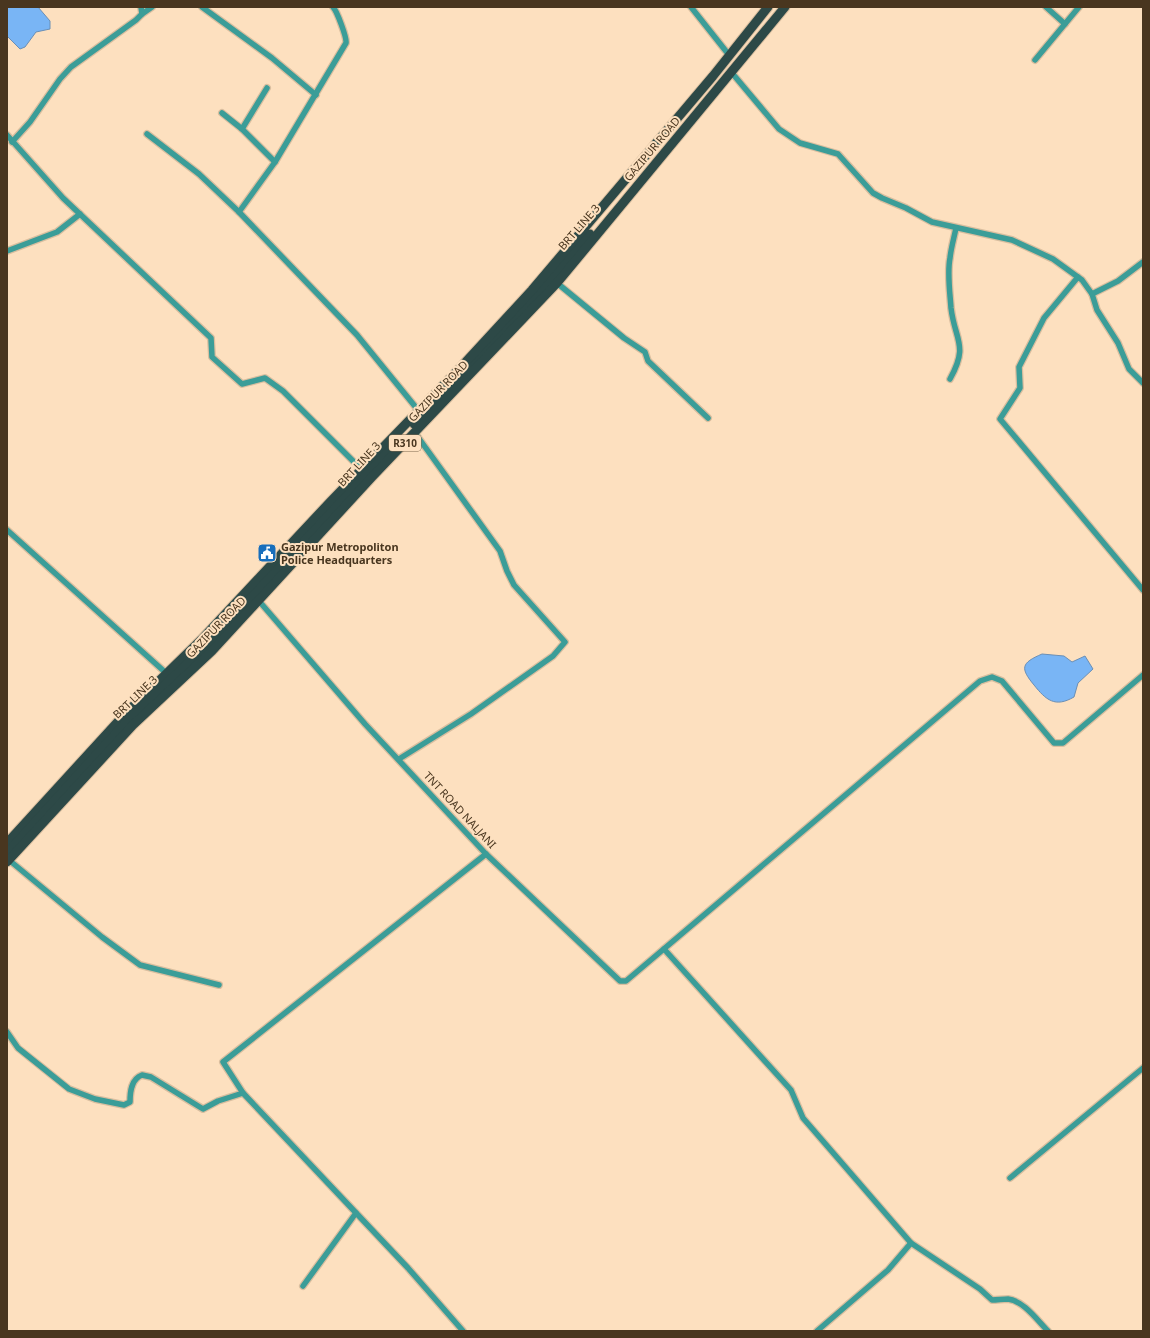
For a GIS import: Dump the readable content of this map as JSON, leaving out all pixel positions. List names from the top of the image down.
{
  "streets": {
    "main road": ["GAZIPUR ROAD", "BRT LINE 3", "R310"],
    "street": ["TNT ROAD NALJANI"]
  },
  "crossings": [
    ["GAZIPUR ROAD", "BRT LINE 3"],
    ["GAZIPUR ROAD", "TNT ROAD NALJANI"]
  ],
  "places": {
    "public building": ["Gazipur Metropoliton Police Headquarters"]
  }
}
